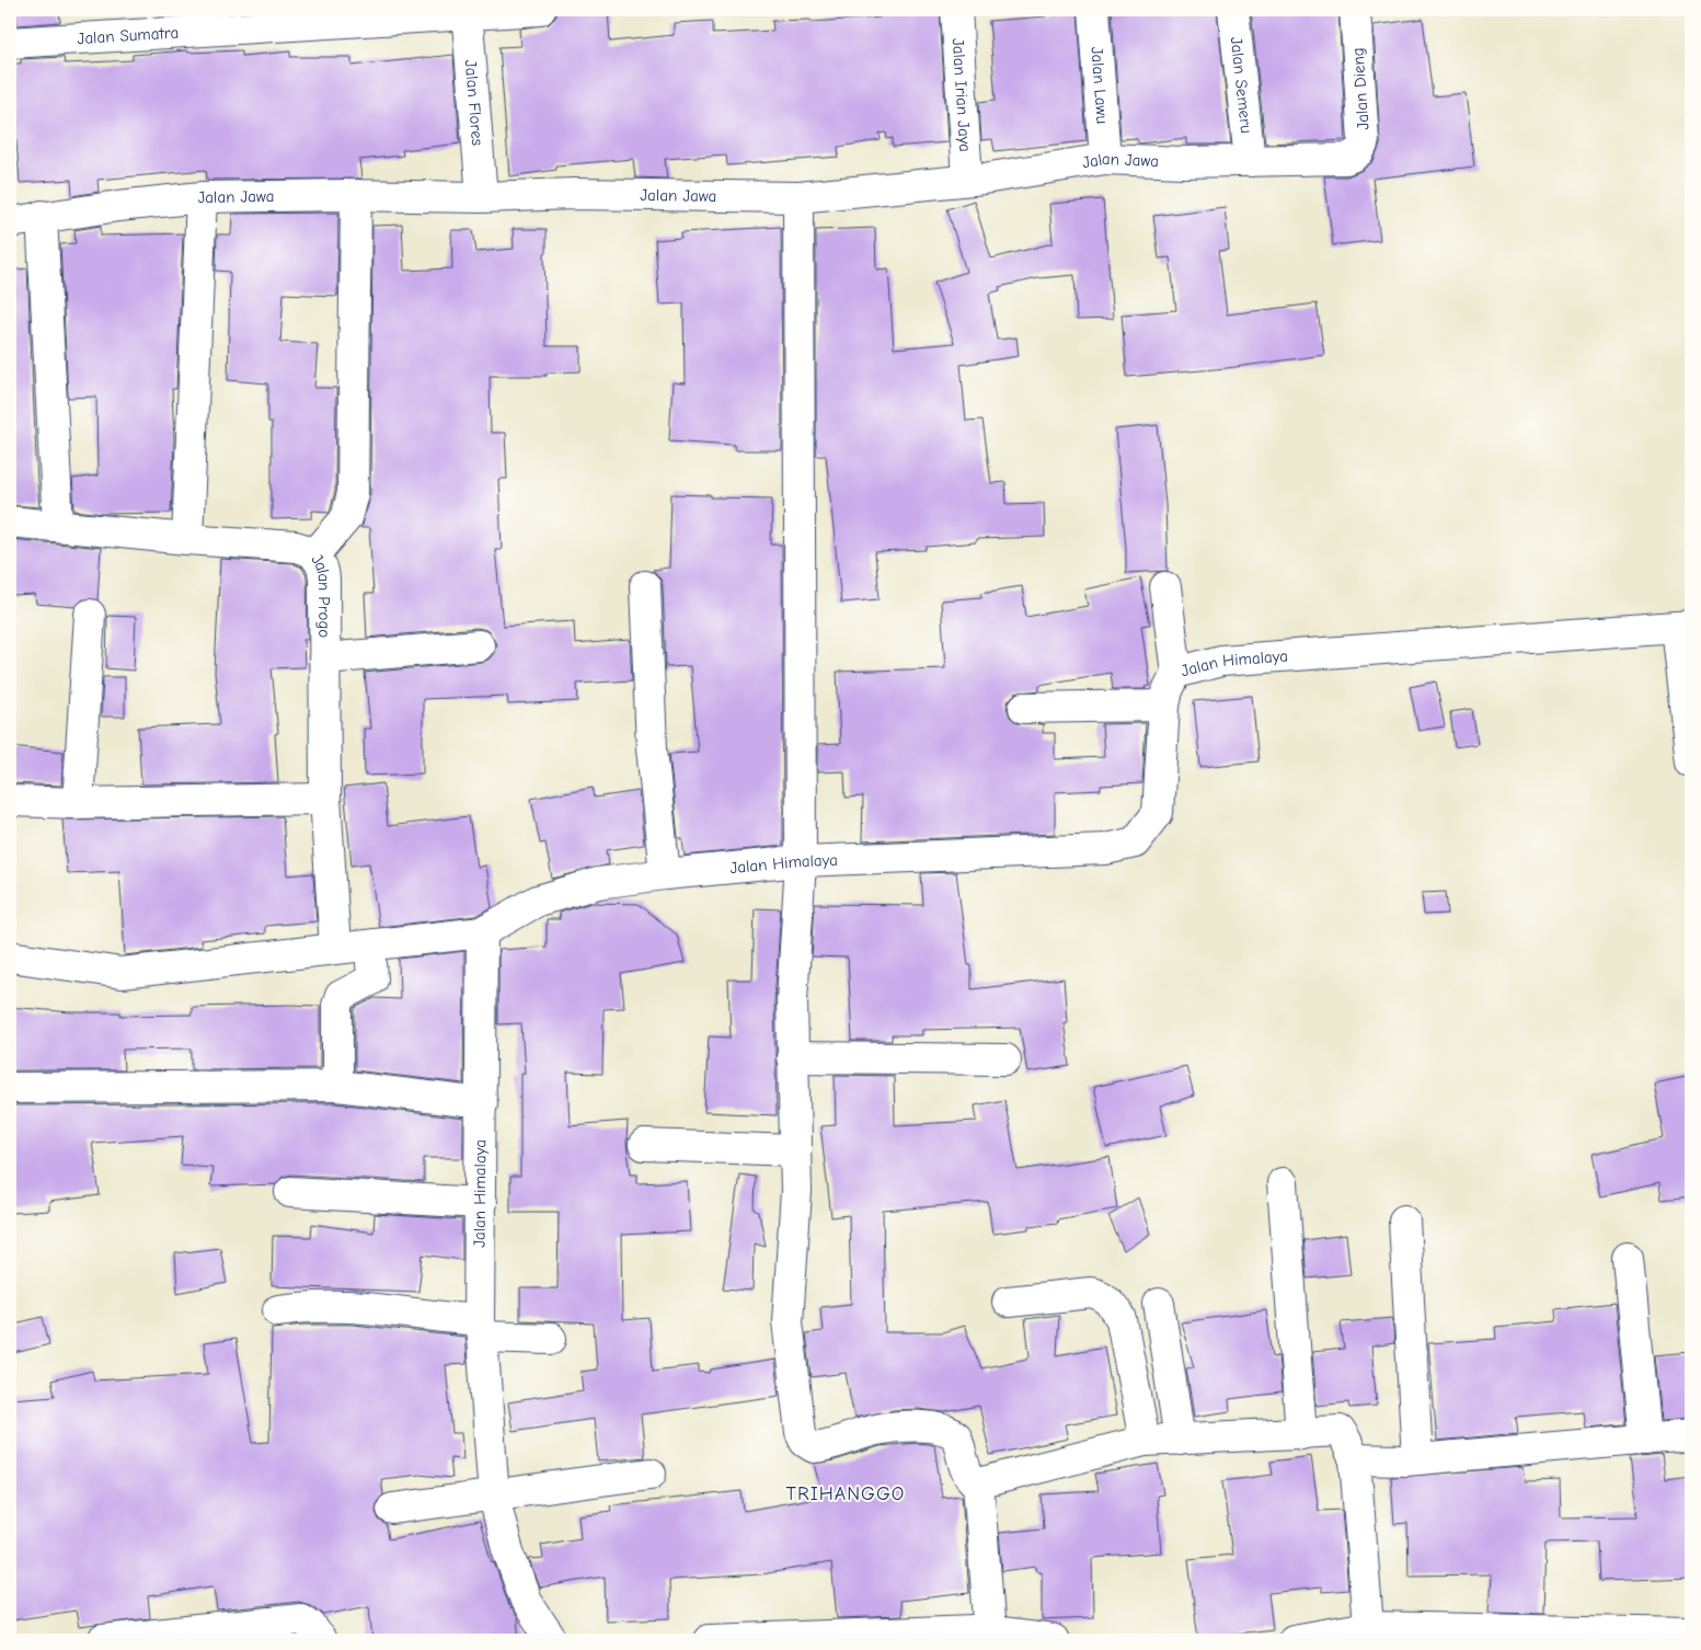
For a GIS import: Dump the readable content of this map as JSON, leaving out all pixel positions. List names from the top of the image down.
{
  "streets": {
    "street": [
      "Jalan Sumatra",
      "Jalan Lawu",
      "Jalan Semeru",
      "Jalan Dieng",
      "Jalan Irian Jaya",
      "Jalan Flores",
      "Jalan Jawa",
      "Jalan Progo",
      "Jalan Himalaya"
    ]
  },
  "crossings": [
    ["Jalan Sumatra", "Jalan Flores"],
    ["Jalan Lawu", "Jalan Jawa"],
    ["Jalan Semeru", "Jalan Jawa"],
    ["Jalan Dieng", "Jalan Jawa"],
    ["Jalan Irian Jaya", "Jalan Jawa"],
    ["Jalan Flores", "Jalan Jawa"]
  ],
  "districts": ["TRIHANGGO"]
}
